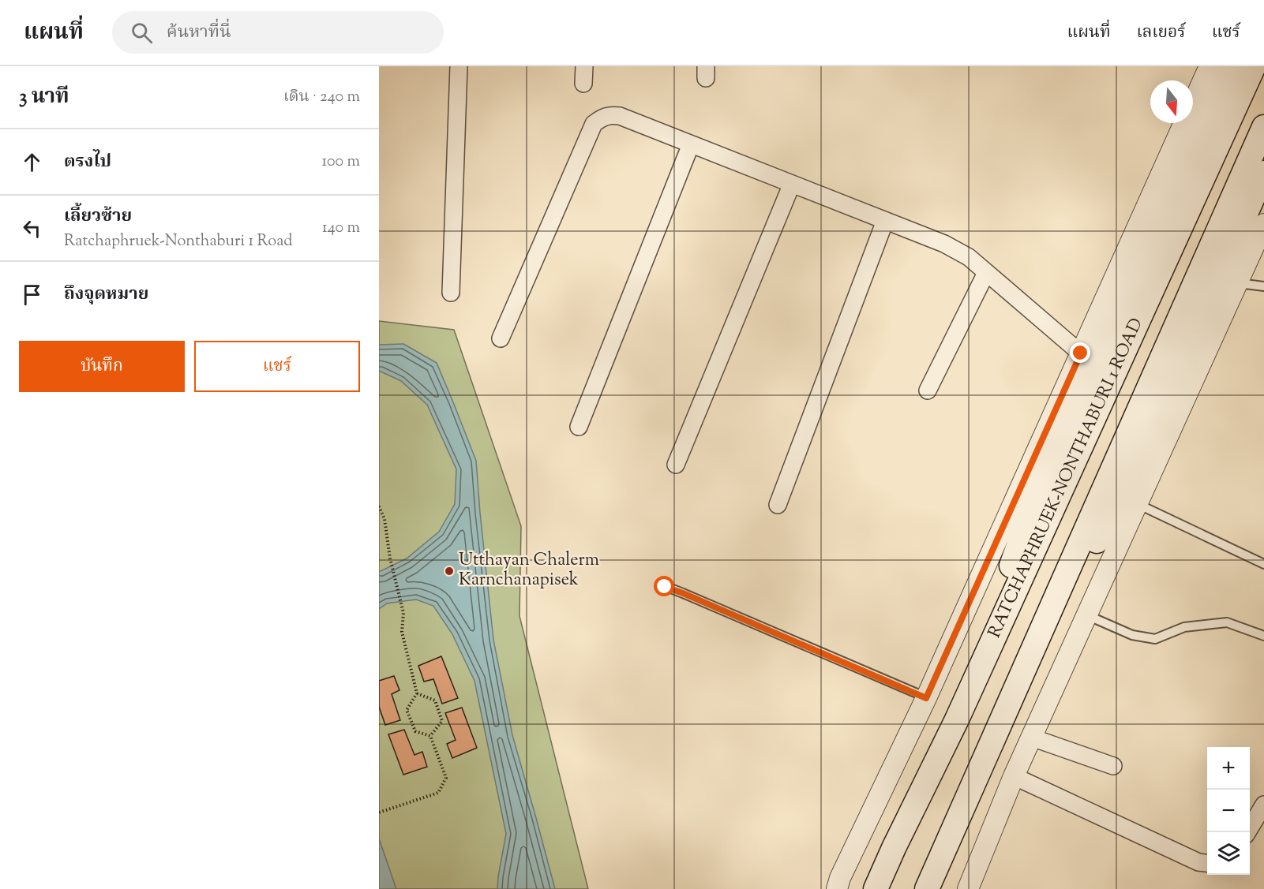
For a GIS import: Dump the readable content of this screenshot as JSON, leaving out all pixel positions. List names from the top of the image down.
{
  "streets": {
    "main road": ["RATCHAPHRUEK-NONTHABURI 1 ROAD"]
  },
  "places": ["Utthayan Chalerm Karnchanapisek"],
  "north": "bottom",
  "page": {
    "header": "แผนที่",
    "search": "ค้นหาที่นี่",
    "nav": ["แผนที่", "เลเยอร์", "แชร์"],
    "heading": ["3 นาที", "เดิน · 240 m"],
    "list": [
      ["ตรงไป", "100 m"],
      ["เลี้ยวซ้าย", "Ratchaphruek-Nonthaburi 1 Road", "140 m"],
      "ถึงจุดหมาย"
    ],
    "buttons": ["บันทึก", "แชร์"],
    "map_buttons": ["+", "−"]
  }
}
